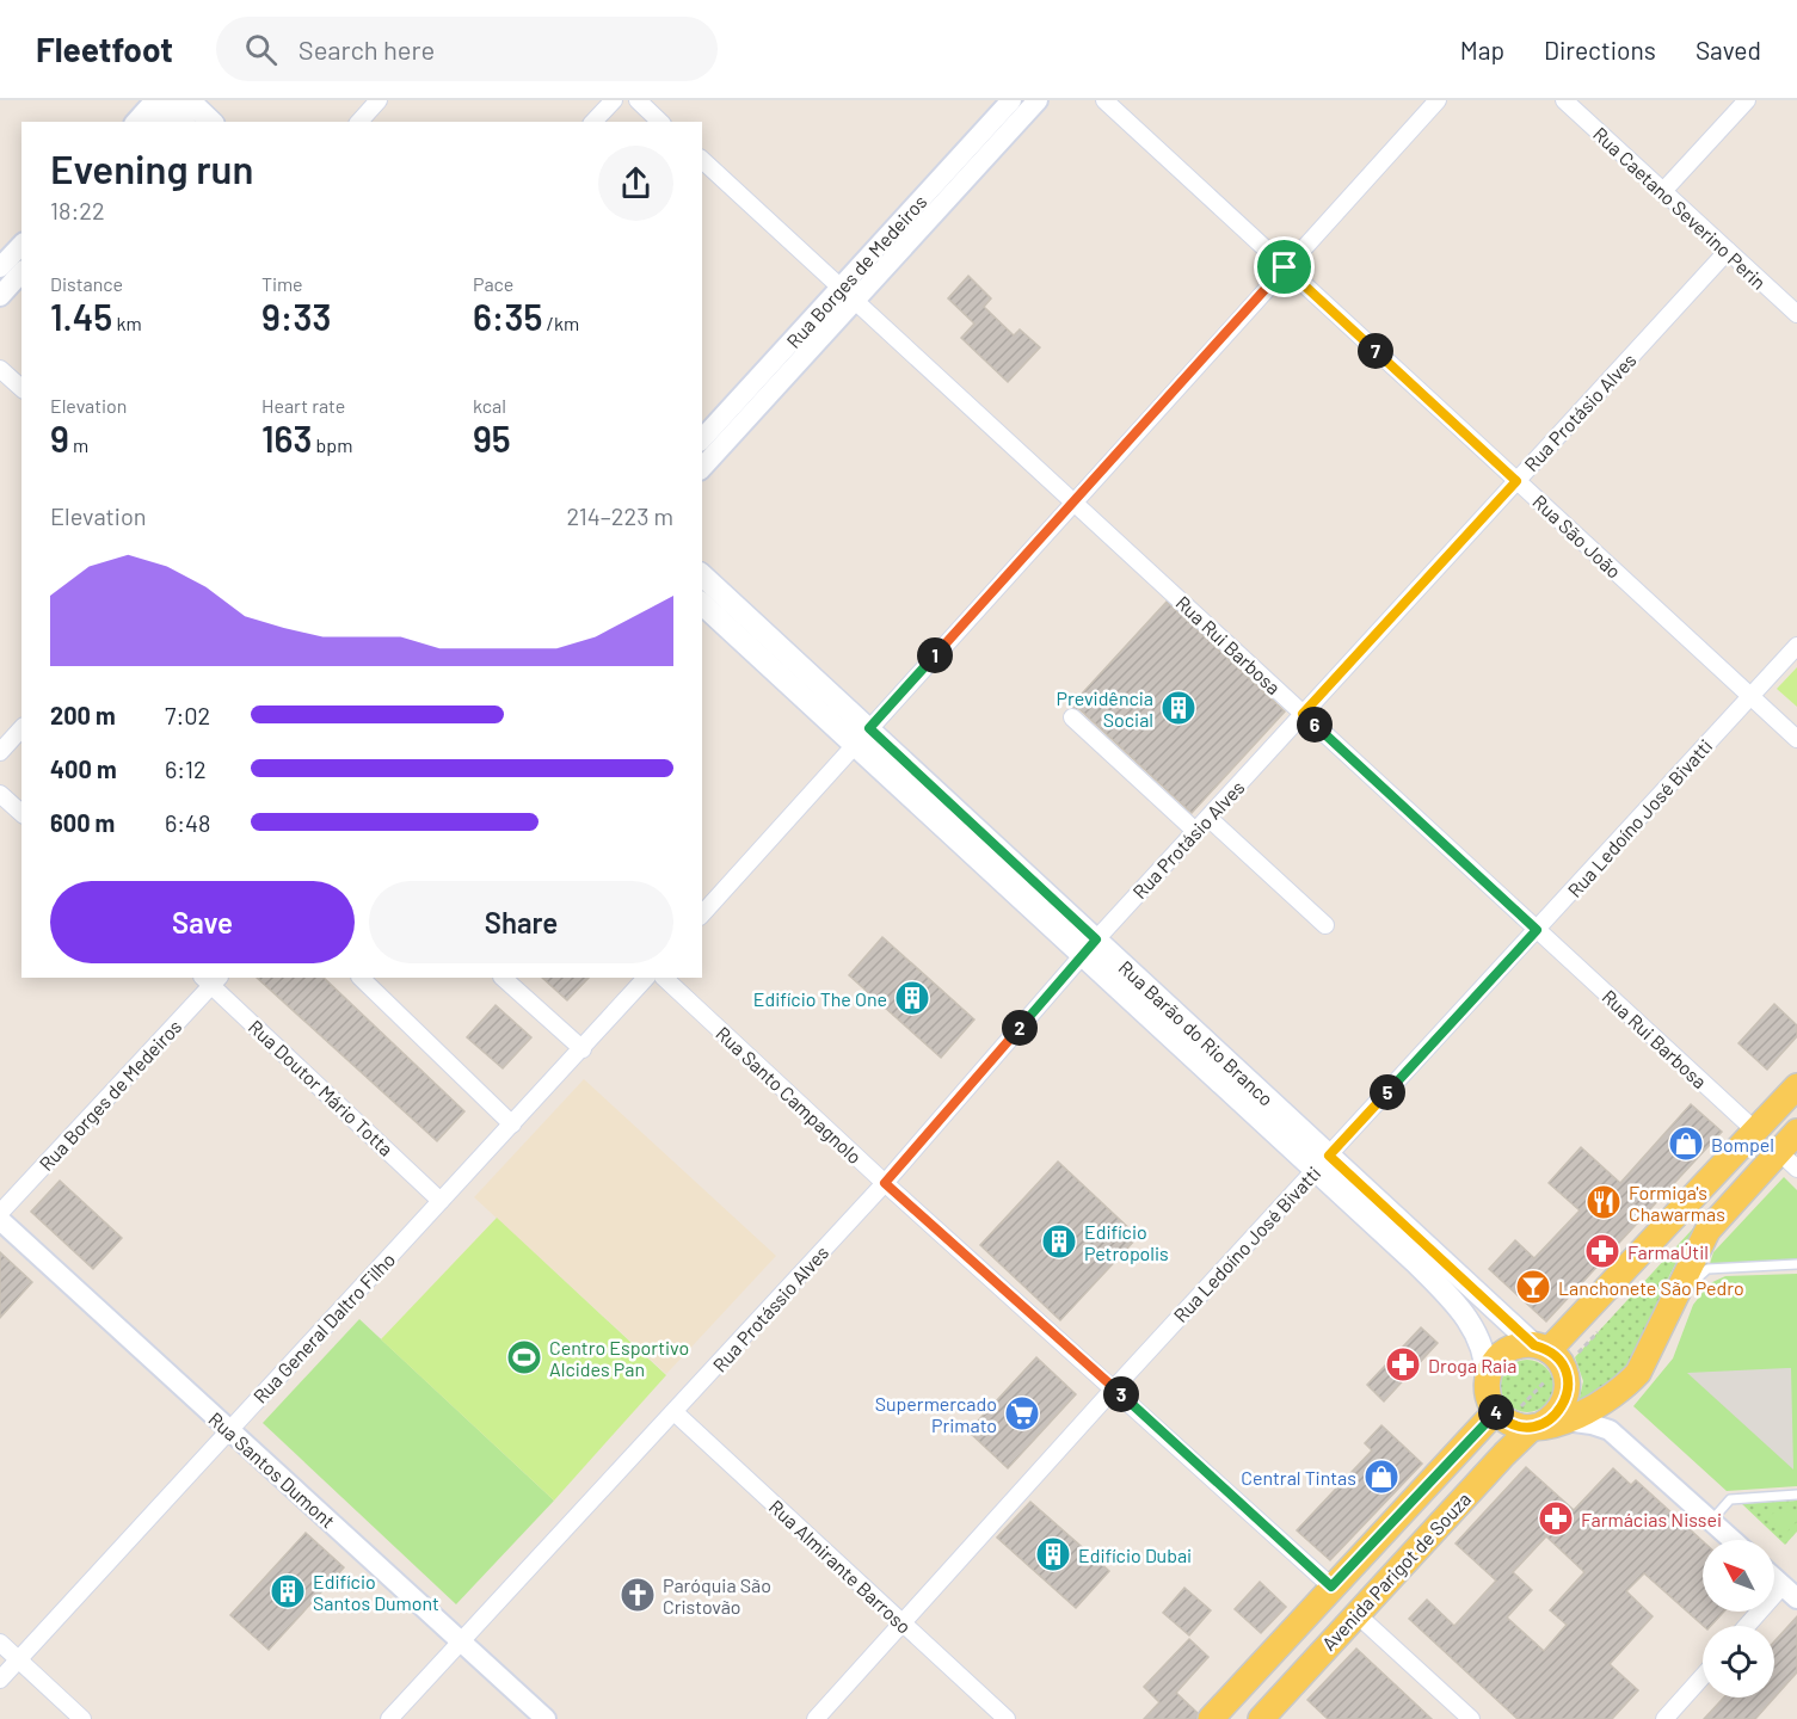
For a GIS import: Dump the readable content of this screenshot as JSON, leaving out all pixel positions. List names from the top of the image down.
{
  "streets": {
    "main road": ["Rua Barão do Rio Branco", "Avenida Parigot de Souza"],
    "street": [
      "Rua Caetano Severino Perin",
      "Rua Borges de Medeiros",
      "Rua Protásio Alves",
      "Rua São João",
      "Rua Rui Barbosa",
      "Rua Ledoíno José Bivatti",
      "Rua Doutor Mário Totta",
      "Rua Santo Campagnolo",
      "Rua Protássio Alves",
      "Rua General Daltro Filho",
      "Rua Santos Dumont",
      "Rua Almirante Barroso"
    ]
  },
  "crossings": [
    ["Rua Caetano Severino Perin", "Rua Protásio Alves"],
    ["Rua Borges de Medeiros", "Rua Rui Barbosa"],
    ["Rua Borges de Medeiros", "Rua Doutor Mário Totta"],
    ["Rua Protásio Alves", "Rua São João"],
    ["Rua Protásio Alves", "Rua Rui Barbosa"],
    ["Rua Protásio Alves", "Rua Barão do Rio Branco"],
    ["Rua Protásio Alves", "Rua Protássio Alves"],
    ["Rua São João", "Rua Ledoíno José Bivatti"],
    ["Rua Rui Barbosa", "Rua Ledoíno José Bivatti"],
    ["Rua Ledoíno José Bivatti", "Rua Barão do Rio Branco"],
    ["Rua Ledoíno José Bivatti", "Rua Santo Campagnolo"],
    ["Rua Ledoíno José Bivatti", "Rua Almirante Barroso"],
    ["Rua Barão do Rio Branco", "Rua Protássio Alves"],
    ["Rua Barão do Rio Branco", "Avenida Parigot de Souza"],
    ["Rua Doutor Mário Totta", "Rua General Daltro Filho"],
    ["Rua Santo Campagnolo", "Rua Protássio Alves"],
    ["Rua Santo Campagnolo", "Avenida Parigot de Souza"],
    ["Rua Protássio Alves", "Rua Santos Dumont"],
    ["Rua Protássio Alves", "Rua Almirante Barroso"],
    ["Rua General Daltro Filho", "Rua Santos Dumont"]
  ],
  "places": {
    "building": [
      "Previdência Social",
      "Edifício The One",
      "Edifício Petropolis",
      "Edifício Dubai",
      "Edifício Santos Dumont"
    ],
    "shop": ["Bompel", "Central Tintas"],
    "restaurant": ["Formiga's Chawarmas"],
    "pharmacy": ["FarmaÚtil", "Droga Raia", "Farmácias Nissei"],
    "bar": ["Lanchonete São Pedro"],
    "sports": ["Centro Esportivo Alcides Pan"],
    "supermarket": ["Supermercado Primato"],
    "church": ["Paróquia São Cristovão"]
  },
  "north": "top left",
  "page": {
    "header": "Fleetfoot",
    "search": "Search here",
    "nav": ["Map", "Directions", "Saved"],
    "heading": ["Evening run", "18:22"],
    "stats": [
      ["Distance", "1.45 km"],
      ["Time", "9:33"],
      ["Pace", "6:35 /km"],
      ["Elevation", "9 m"],
      ["Heart rate", "163 bpm"],
      ["kcal", "95"]
    ],
    "pins": [
      "7",
      "1",
      "6",
      "2",
      "5",
      "3",
      "4"
    ],
    "chart": ["Elevation", "214–223 m"],
    "list": [
      {
        "name": "200 m",
        "note": "7:02"
      },
      {
        "name": "400 m",
        "note": "6:12"
      },
      {
        "name": "600 m",
        "note": "6:48"
      }
    ],
    "buttons": ["Save", "Share"]
  }
}
